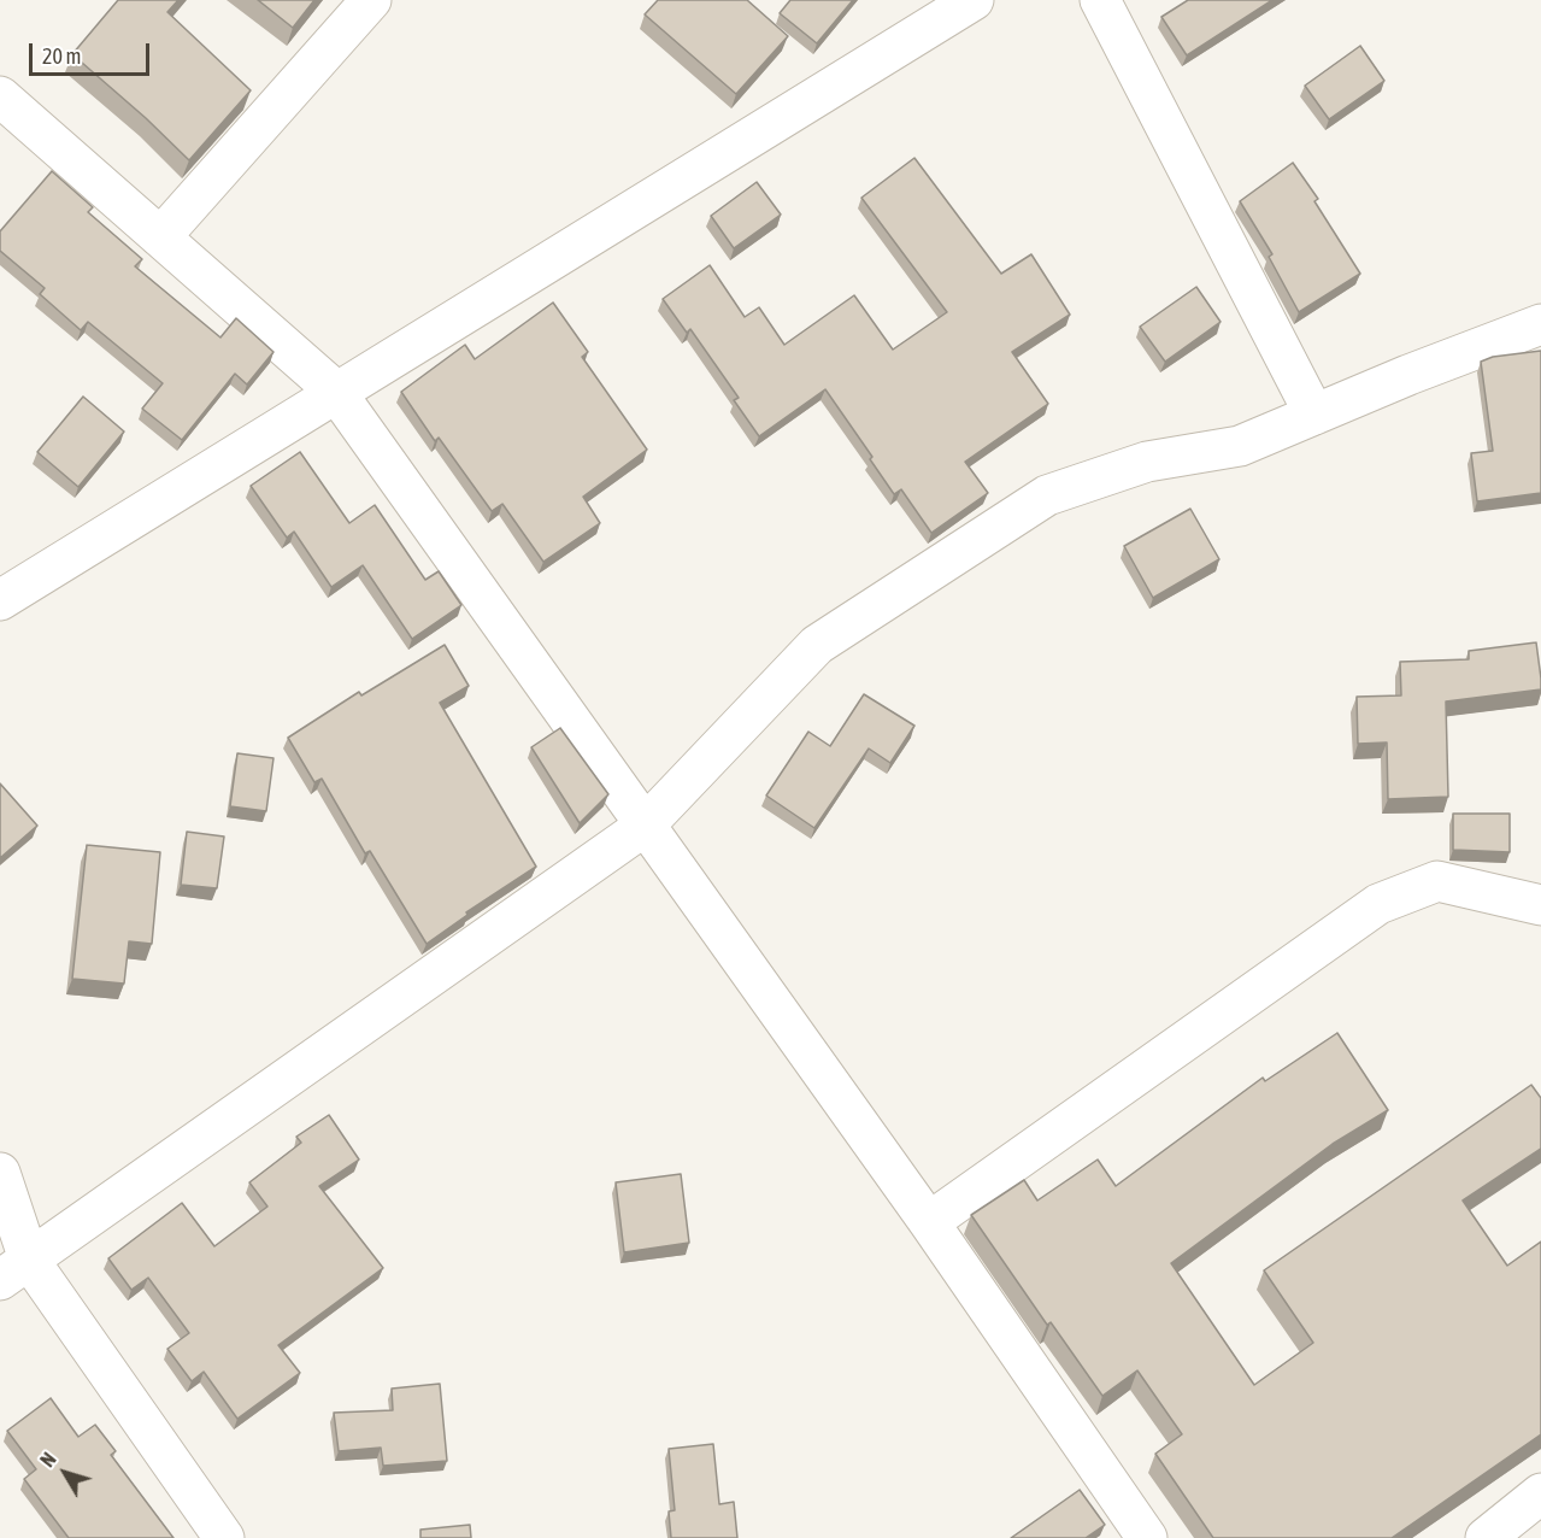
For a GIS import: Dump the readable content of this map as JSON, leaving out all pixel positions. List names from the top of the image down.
{
  "scale_bar": "20 m",
  "north": "top left"
}
